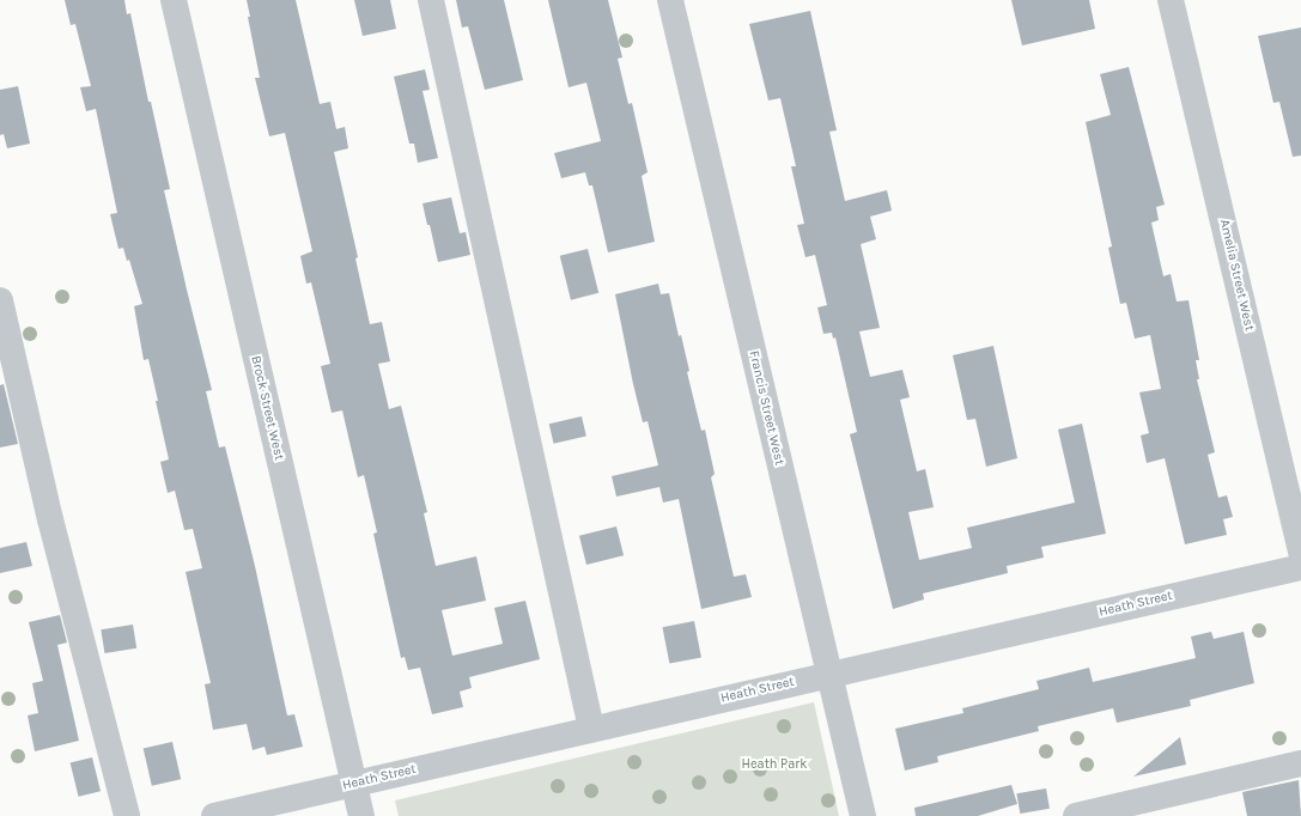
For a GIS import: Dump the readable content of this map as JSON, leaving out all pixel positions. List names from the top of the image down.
{
  "streets": {
    "street": [
      "Amelia Street West",
      "Brock Street West",
      "Francis Street West",
      "Heath Street"
    ]
  },
  "crossings": [
    ["Brock Street West", "Heath Street"],
    ["Francis Street West", "Heath Street"]
  ],
  "parks": ["Heath Park"]
}
